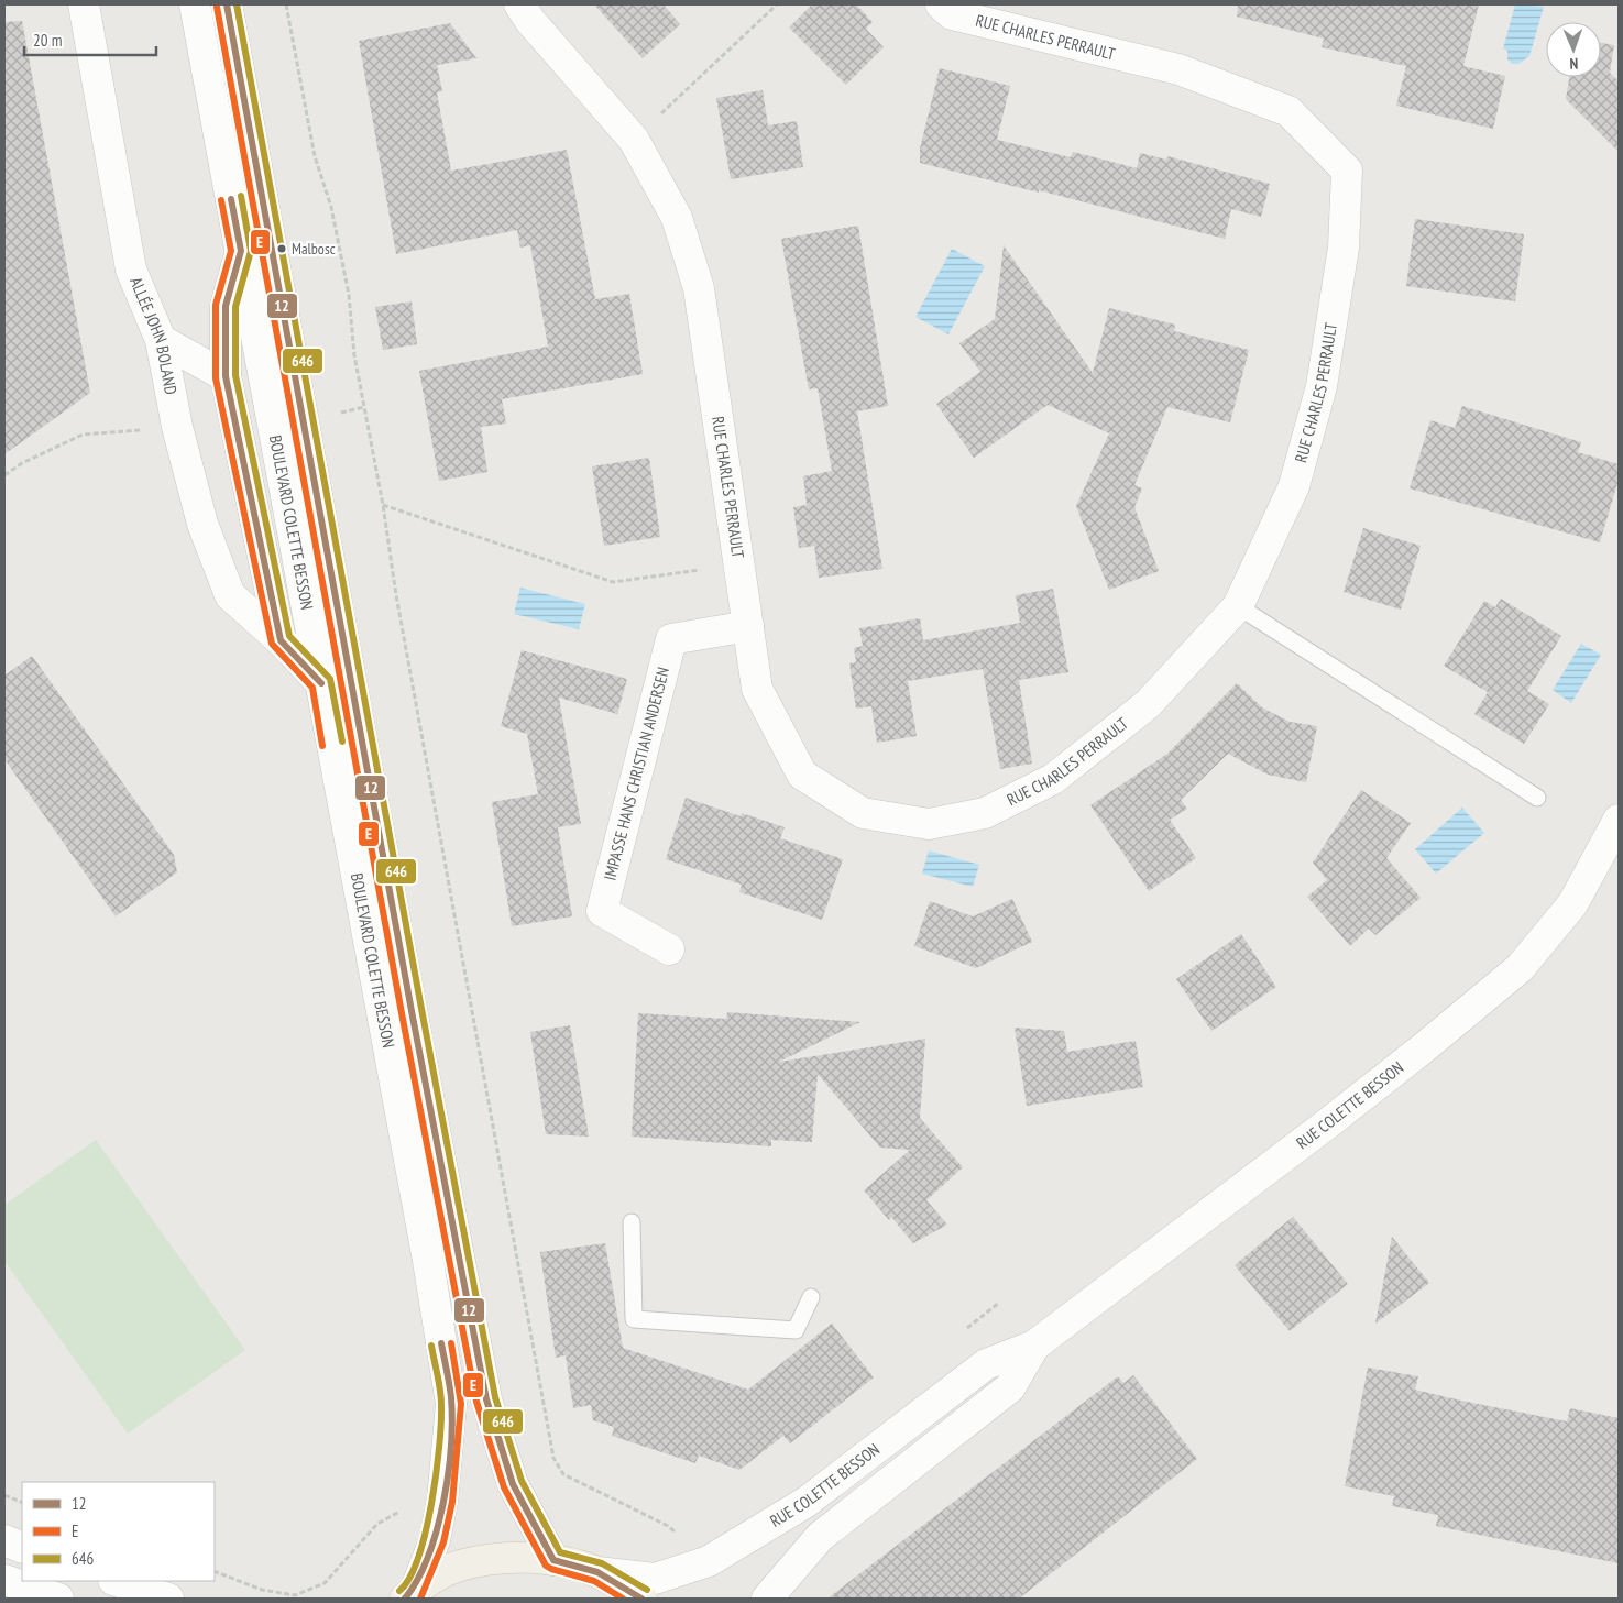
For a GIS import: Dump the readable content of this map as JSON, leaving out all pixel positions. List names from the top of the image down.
{
  "streets": {
    "street": [
      "RUE CHARLES PERRAULT",
      "ALLÉE JOHN BOLAND",
      "BOULEVARD COLETTE BESSON",
      "IMPASSE HANS CHRISTIAN ANDERSEN",
      "RUE COLETTE BESSON"
    ]
  },
  "crossings": [
    ["RUE CHARLES PERRAULT", "IMPASSE HANS CHRISTIAN ANDERSEN"],
    ["ALLÉE JOHN BOLAND", "BOULEVARD COLETTE BESSON"]
  ],
  "places": ["Malbosc"],
  "lines": ["transit line 12", "transit line 646", "transit line E"],
  "legend": ["12", "E", "646"],
  "scale_bar": "20 m",
  "north": "bottom"
}
